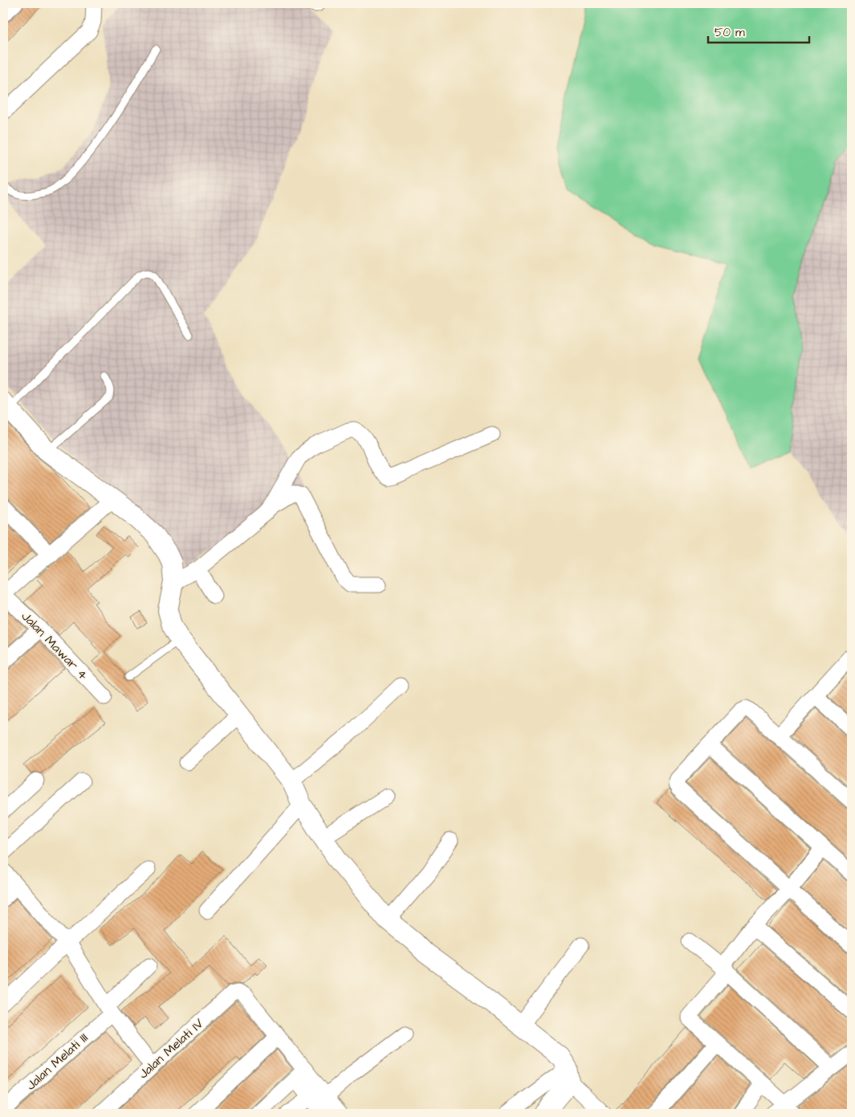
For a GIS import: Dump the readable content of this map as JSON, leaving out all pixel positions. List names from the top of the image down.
{
  "streets": {
    "street": ["Jalan Mawar 4", "Jalan Melati IV", "Jalan Melati III"]
  },
  "scale_bar": "50 m"
}
